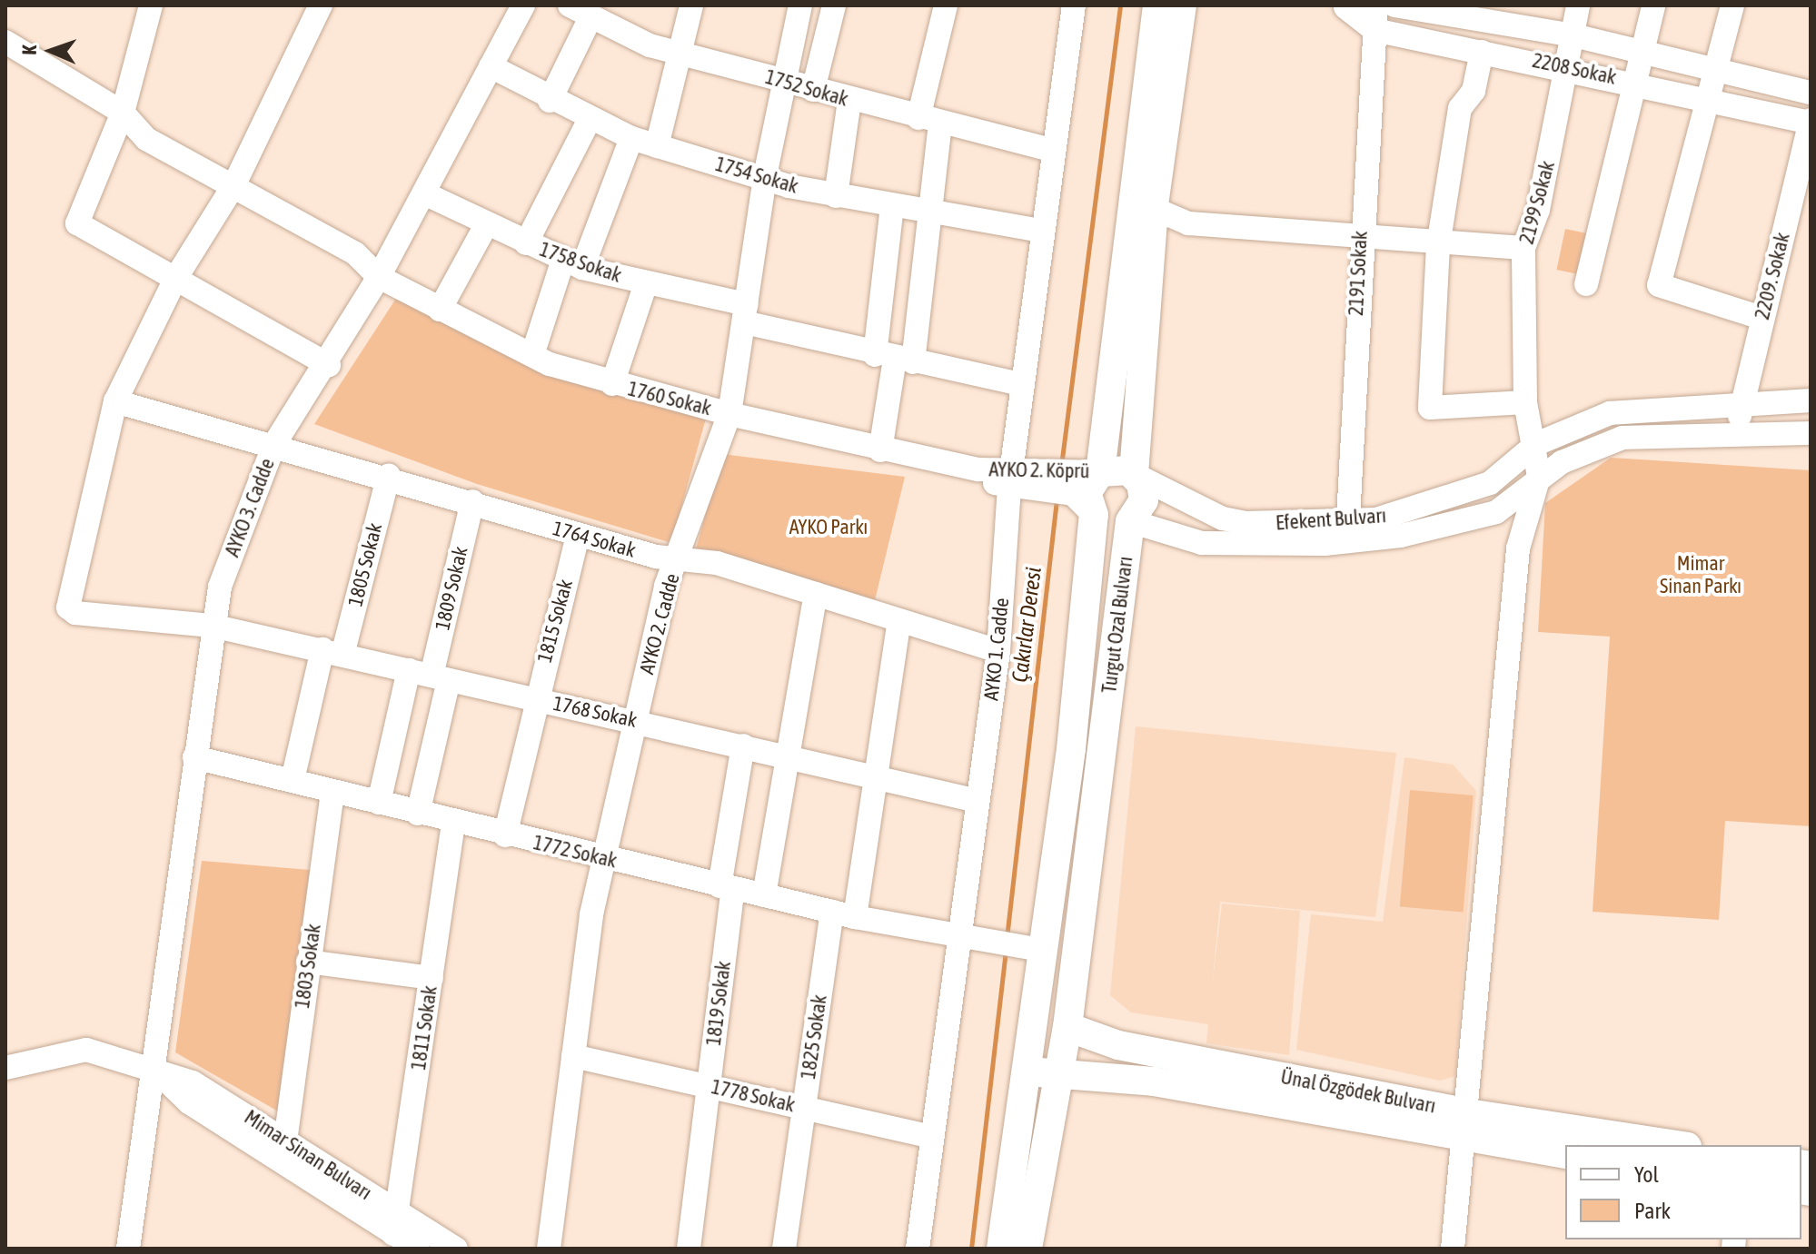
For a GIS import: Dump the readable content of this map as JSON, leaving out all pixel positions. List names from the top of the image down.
{
  "streets": {
    "main road": ["Efekent Bulvarı", "Turgut Ozal Bulvarı", "Ünal Özgödek Bulvarı"],
    "street": [
      "2208 Sokak",
      "1752 Sokak",
      "1754 Sokak",
      "2199 Sokak",
      "1758 Sokak",
      "2191 Sokak",
      "2209. Sokak",
      "1760 Sokak",
      "AYKO 2. Köprü",
      "AYKO 3. Cadde",
      "1764 Sokak",
      "1805 Sokak",
      "1809 Sokak",
      "1815 Sokak",
      "AYKO 2. Cadde",
      "AYKO 1. Cadde",
      "1768 Sokak",
      "1772 Sokak",
      "1803 Sokak",
      "1819 Sokak",
      "1811 Sokak",
      "1825 Sokak",
      "1778 Sokak",
      "Mimar Sinan Bulvarı"
    ]
  },
  "crossings": [
    ["2208 Sokak", "2199 Sokak"],
    ["2208 Sokak", "2191 Sokak"],
    ["2208 Sokak", "2209. Sokak"],
    ["1752 Sokak", "AYKO 2. Cadde"],
    ["1752 Sokak", "AYKO 1. Cadde"],
    ["1754 Sokak", "AYKO 3. Cadde"],
    ["1754 Sokak", "AYKO 2. Cadde"],
    ["1754 Sokak", "AYKO 1. Cadde"],
    ["1758 Sokak", "AYKO 3. Cadde"],
    ["1758 Sokak", "AYKO 2. Cadde"],
    ["1758 Sokak", "AYKO 1. Cadde"],
    ["2191 Sokak", "Efekent Bulvarı"],
    ["2209. Sokak", "Efekent Bulvarı"],
    ["1760 Sokak", "AYKO 2. Köprü"],
    ["1760 Sokak", "AYKO 3. Cadde"],
    ["1760 Sokak", "AYKO 2. Cadde"],
    ["AYKO 2. Köprü", "Efekent Bulvarı"],
    ["AYKO 2. Köprü", "Turgut Ozal Bulvarı"],
    ["AYKO 2. Köprü", "AYKO 1. Cadde"],
    ["AYKO 3. Cadde", "1764 Sokak"],
    ["AYKO 3. Cadde", "1768 Sokak"],
    ["AYKO 3. Cadde", "1772 Sokak"],
    ["AYKO 3. Cadde", "Mimar Sinan Bulvarı"],
    ["Efekent Bulvarı", "Turgut Ozal Bulvarı"],
    ["1764 Sokak", "1805 Sokak"],
    ["1764 Sokak", "1809 Sokak"],
    ["1764 Sokak", "1815 Sokak"],
    ["1764 Sokak", "AYKO 2. Cadde"],
    ["1764 Sokak", "AYKO 1. Cadde"],
    ["1764 Sokak", "1768 Sokak"],
    ["1764 Sokak", "1825 Sokak"],
    ["1805 Sokak", "1768 Sokak"],
    ["1805 Sokak", "1772 Sokak"],
    ["1809 Sokak", "1768 Sokak"],
    ["1815 Sokak", "1768 Sokak"],
    ["1815 Sokak", "1772 Sokak"],
    ["AYKO 2. Cadde", "1768 Sokak"],
    ["AYKO 2. Cadde", "1772 Sokak"],
    ["AYKO 2. Cadde", "1778 Sokak"],
    ["Turgut Ozal Bulvarı", "1772 Sokak"],
    ["Turgut Ozal Bulvarı", "Ünal Özgödek Bulvarı"],
    ["AYKO 1. Cadde", "1768 Sokak"],
    ["AYKO 1. Cadde", "1772 Sokak"],
    ["AYKO 1. Cadde", "1778 Sokak"],
    ["1768 Sokak", "1819 Sokak"],
    ["1768 Sokak", "1825 Sokak"],
    ["1772 Sokak", "1803 Sokak"],
    ["1772 Sokak", "1819 Sokak"],
    ["1772 Sokak", "1811 Sokak"],
    ["1772 Sokak", "1825 Sokak"],
    ["1803 Sokak", "Mimar Sinan Bulvarı"],
    ["1819 Sokak", "1778 Sokak"],
    ["1811 Sokak", "Mimar Sinan Bulvarı"],
    ["1825 Sokak", "1778 Sokak"]
  ],
  "water": ["Çakırlar Deresi"],
  "parks": ["AYKO Parkı", "Mimar Sinan Parkı"],
  "legend": ["Yol", "Park"],
  "north": "left"
}
